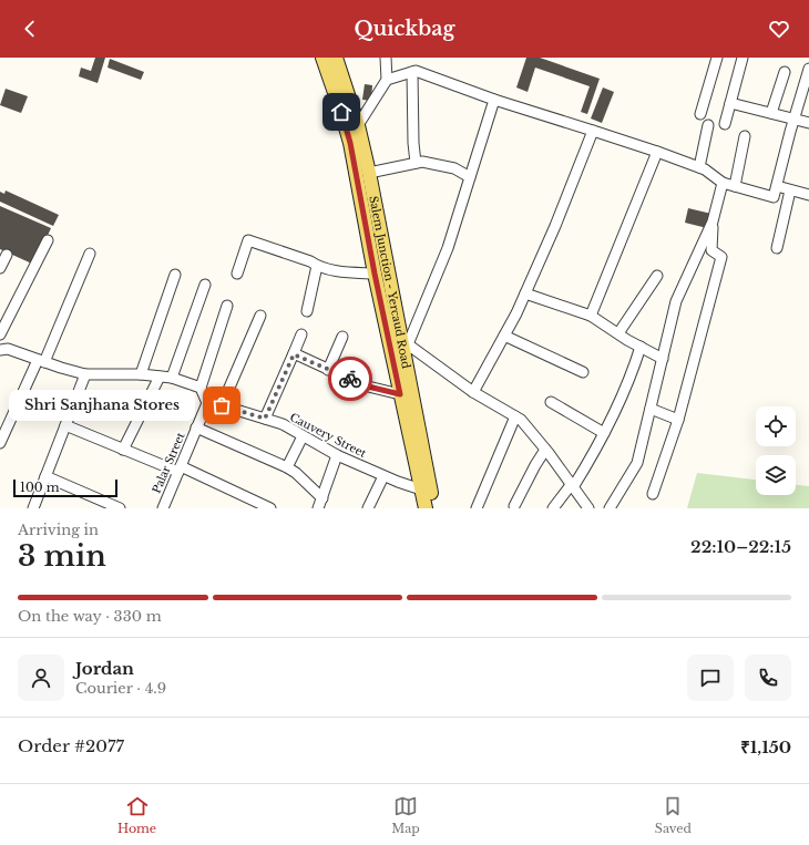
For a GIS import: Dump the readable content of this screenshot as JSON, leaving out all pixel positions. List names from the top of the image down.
{
  "streets": {
    "main road": ["Salem Junction - Yercaud Road"],
    "street": ["Cauvery Street", "Palar Street"]
  },
  "crossings": [
    ["Cauvery Street", "Palar Street"]
  ],
  "places": ["Shri Sanjhana Stores"],
  "scale_bar": "100 m",
  "page": {
    "header": "Quickbag",
    "bubble": "Shri Sanjhana Stores",
    "scale": "100 m",
    "heading": ["3 min", "Arriving in", "22:10–22:15"],
    "panel": [
      "Jordan",
      "Courier · 4.9",
      "Order #2077",
      "₹1,150"
    ],
    "bar": "On the way · 330 m",
    "tabs": ["Home", "Map", "Saved"]
  }
}
